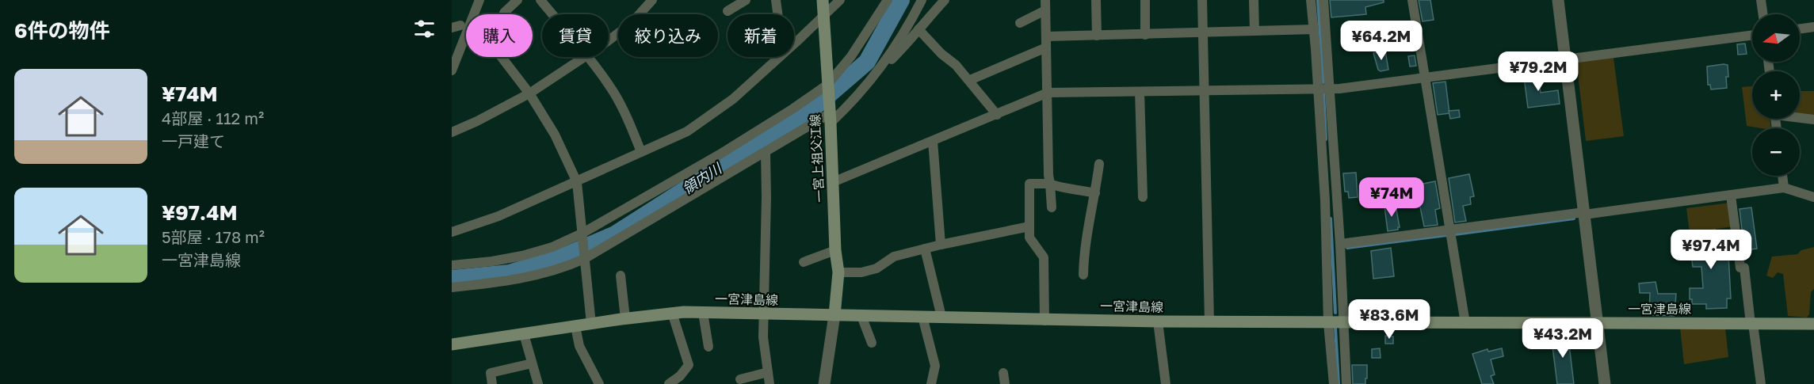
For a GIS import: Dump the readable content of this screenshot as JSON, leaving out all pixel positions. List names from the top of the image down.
{
  "streets": {
    "main road": ["一宮上祖父江線", "一宮津島線"]
  },
  "crossings": [
    ["一宮上祖父江線", "一宮津島線"]
  ],
  "water": ["領内川"],
  "north": "left",
  "page": {
    "heading": "6件の物件",
    "map_buttons": ["+", "−"],
    "chip": [
      "購入",
      "賃貸",
      "絞り込み",
      "新着"
    ],
    "price": [
      "¥64.2M",
      "¥79.2M",
      "¥74M",
      "¥97.4M",
      "¥83.6M",
      "¥43.2M"
    ],
    "list": [
      {
        "name": "¥74M",
        "note": "4部屋 · 112 m² · 一戸建て"
      },
      {
        "name": "¥97.4M",
        "note": "5部屋 · 178 m² · 一宮津島線"
      }
    ]
  }
}
